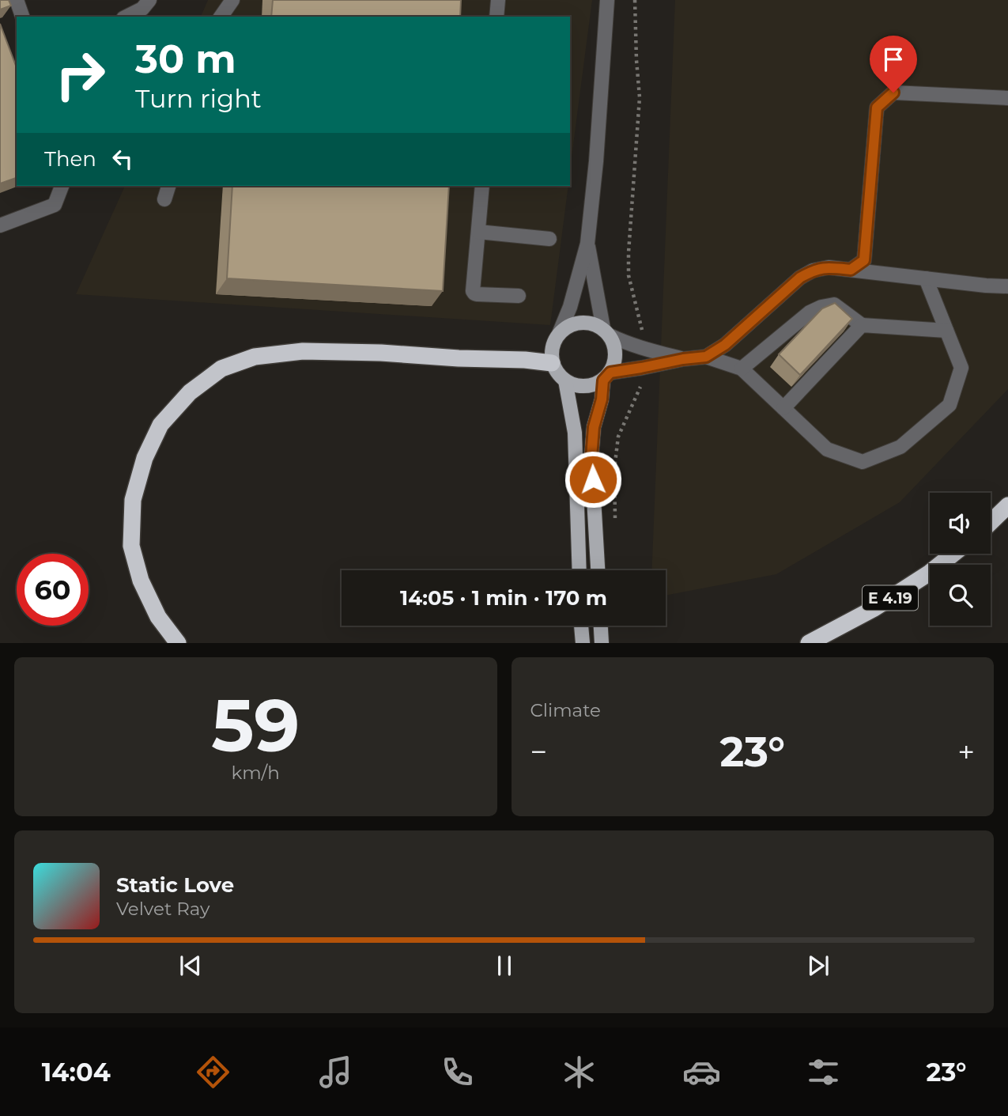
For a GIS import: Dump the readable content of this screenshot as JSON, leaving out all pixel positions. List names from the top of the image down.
{
  "streets": {
    "highway": ["E 4.19"]
  },
  "page": {
    "turn": ["30 m", "Turn right"],
    "then": "Then",
    "limit": "60",
    "trip": "14:05 · 1 min · 170 m",
    "tile": [
      ["59", "km/h"],
      "Climate"
    ],
    "heat": ["−", "23°", "+"],
    "song": ["Static Love", "Velvet Ray"],
    "tabs": ["14:04", "23°"]
  }
}
